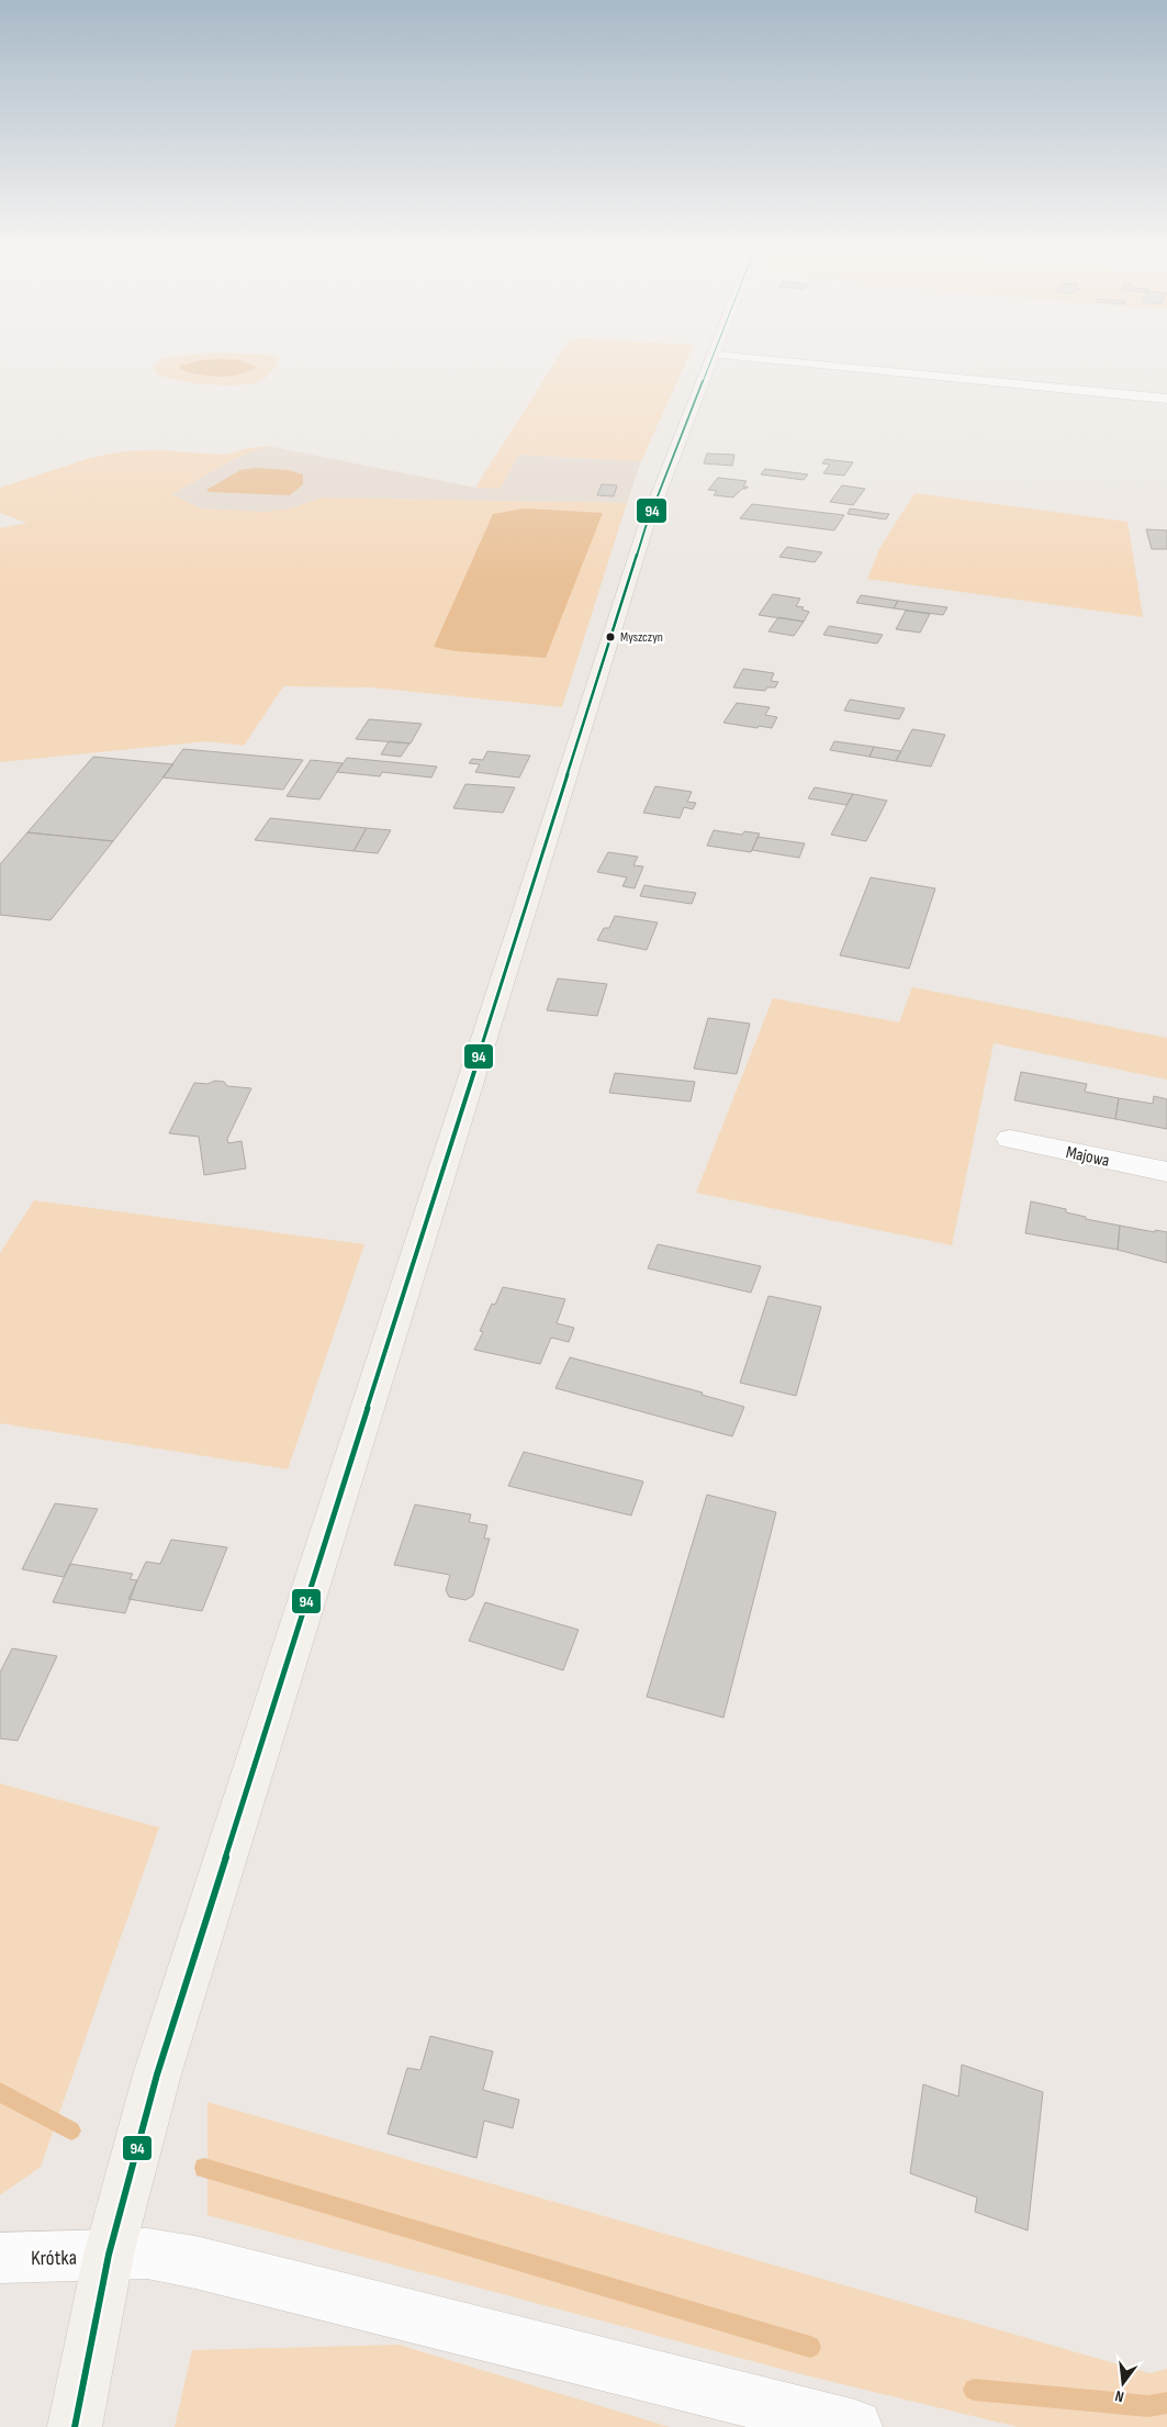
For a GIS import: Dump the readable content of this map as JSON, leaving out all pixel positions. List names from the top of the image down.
{
  "streets": {
    "street": ["Majowa", "Krótka"]
  },
  "places": ["Myszczyn"],
  "lines": ["transit line 94"],
  "north": "bottom"
}
